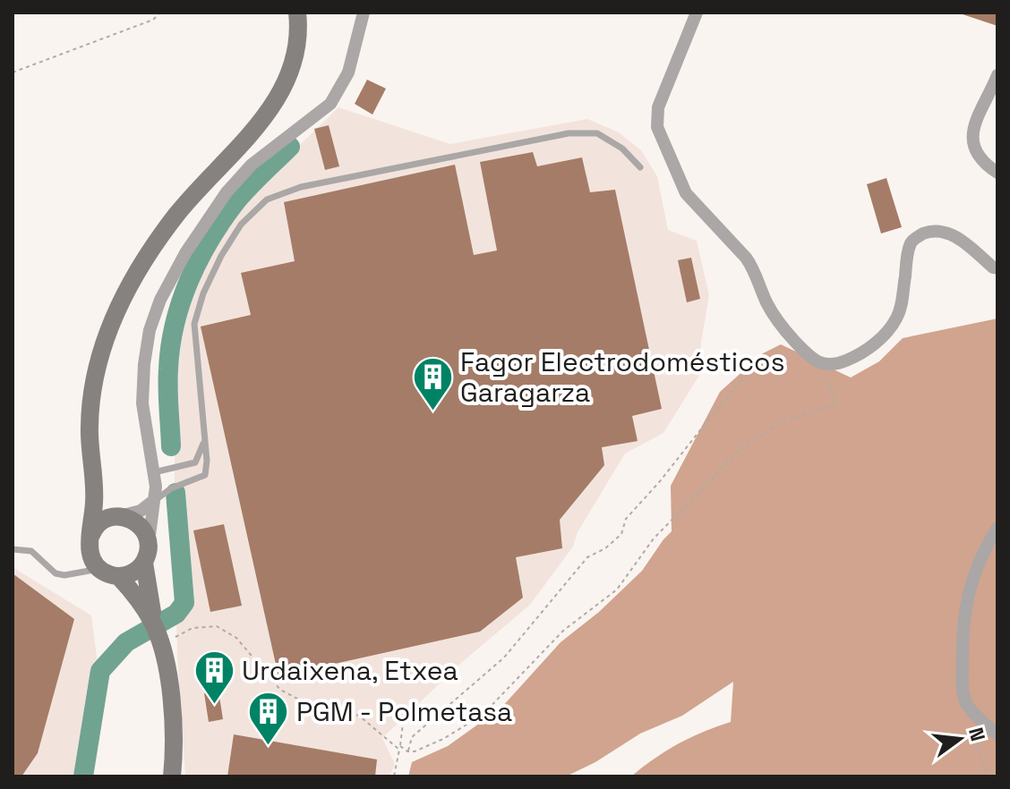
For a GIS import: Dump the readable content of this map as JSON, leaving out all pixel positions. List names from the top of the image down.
{
  "places": {
    "building": ["Fagor Electrodomésticos Garagarza", "Urdaixena, Etxea", "PGM - Polmetasa"]
  },
  "north": "right"
}
